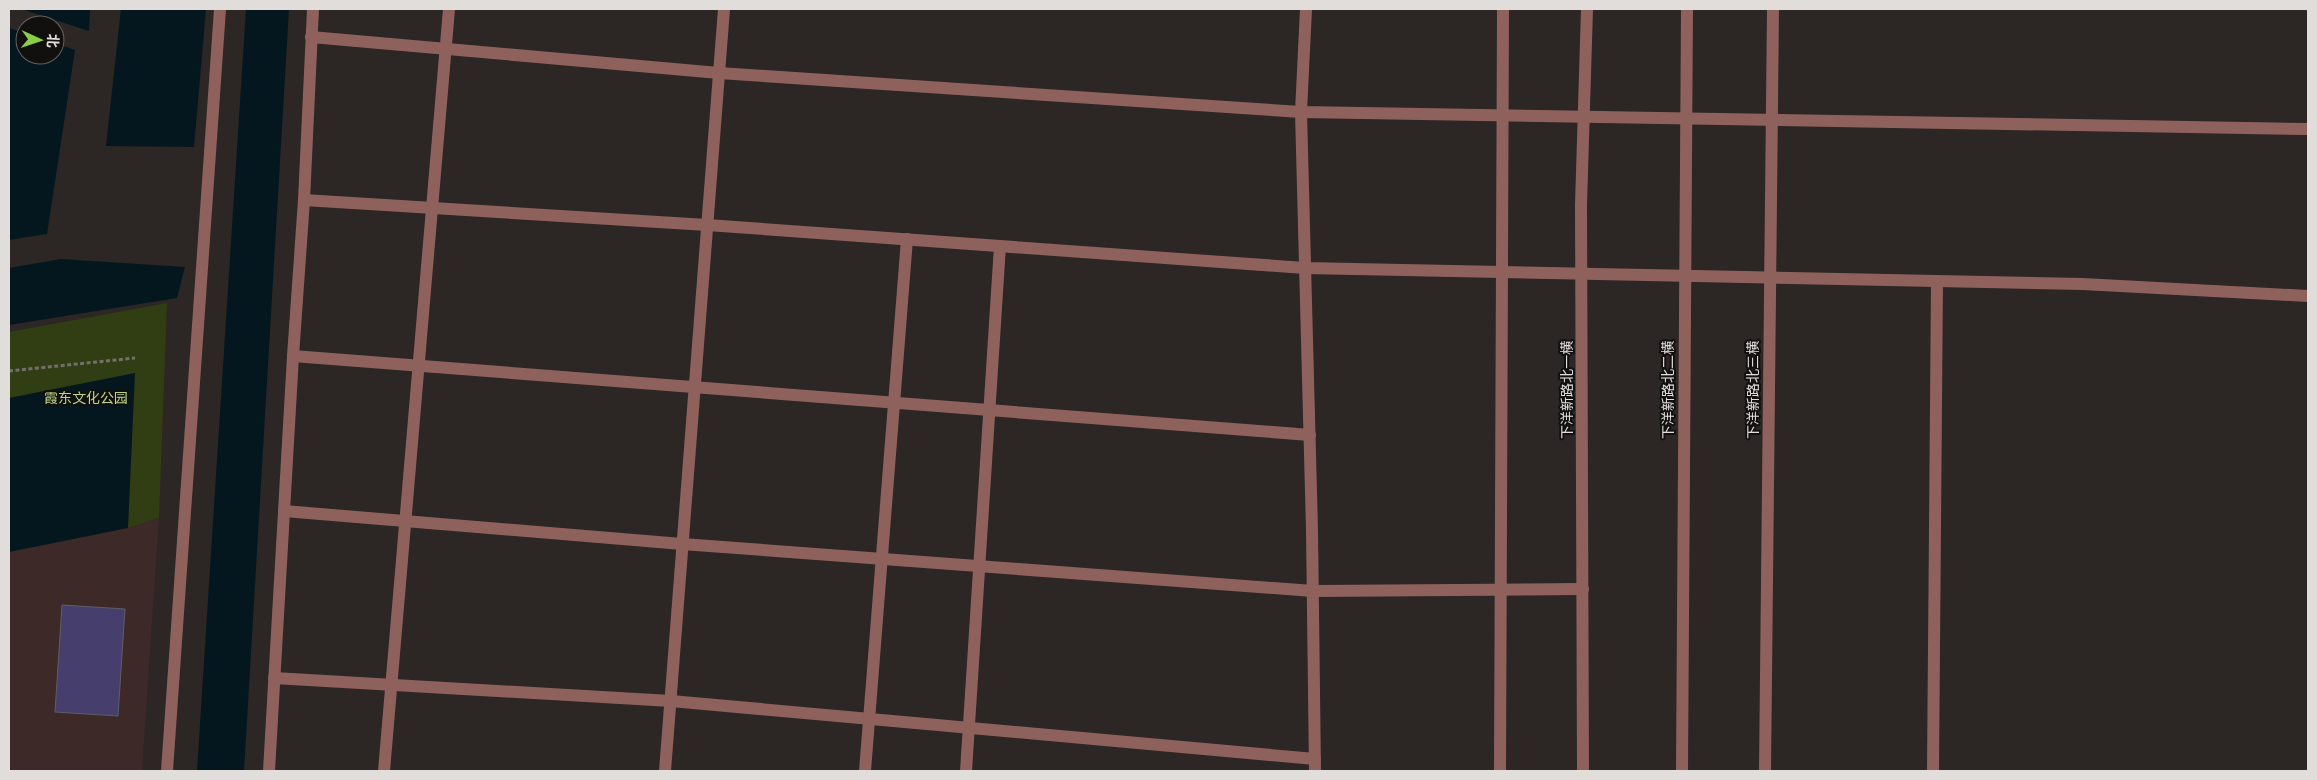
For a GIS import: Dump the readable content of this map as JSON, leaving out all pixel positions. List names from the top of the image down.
{
  "streets": {
    "street": ["下洋新路北一横", "下洋新路北二横", "下洋新路北三横"]
  },
  "parks": ["霞东文化公园"],
  "north": "right"
}
